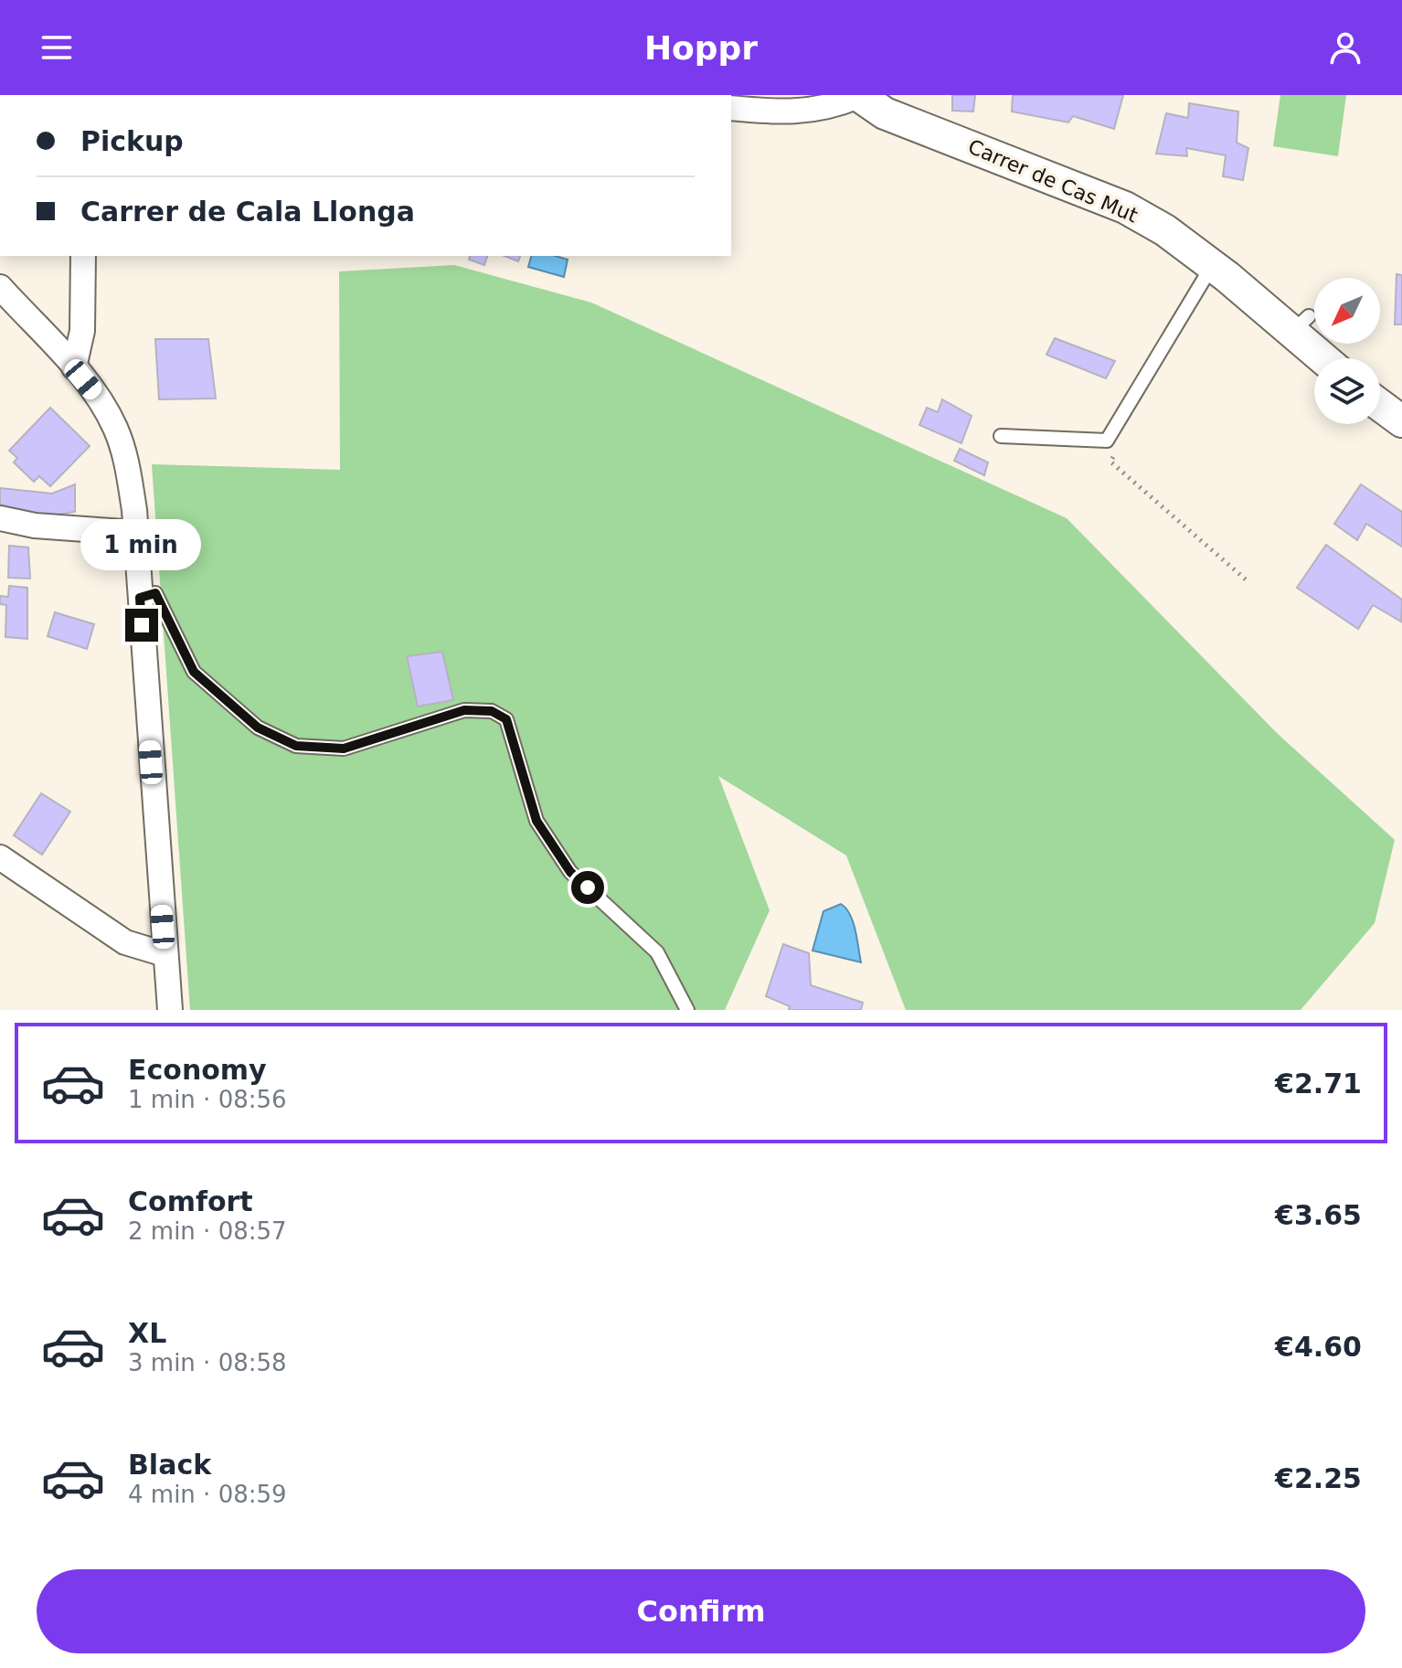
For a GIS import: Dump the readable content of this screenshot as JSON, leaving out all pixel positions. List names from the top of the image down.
{
  "streets": {
    "street": ["Carrer de Cas Mut"]
  },
  "north": "bottom left",
  "page": {
    "header": "Hoppr",
    "banner": ["Pickup", "Carrer de Cala Llonga"],
    "bubble": "1 min",
    "list": [
      {
        "name": "Economy",
        "note": "1 min · 08:56",
        "value": "€2.71"
      },
      {
        "name": "Comfort",
        "note": "2 min · 08:57",
        "value": "€3.65"
      },
      {
        "name": "XL",
        "note": "3 min · 08:58",
        "value": "€4.60"
      },
      {
        "name": "Black",
        "note": "4 min · 08:59",
        "value": "€2.25"
      }
    ],
    "buttons": "Confirm"
  }
}
